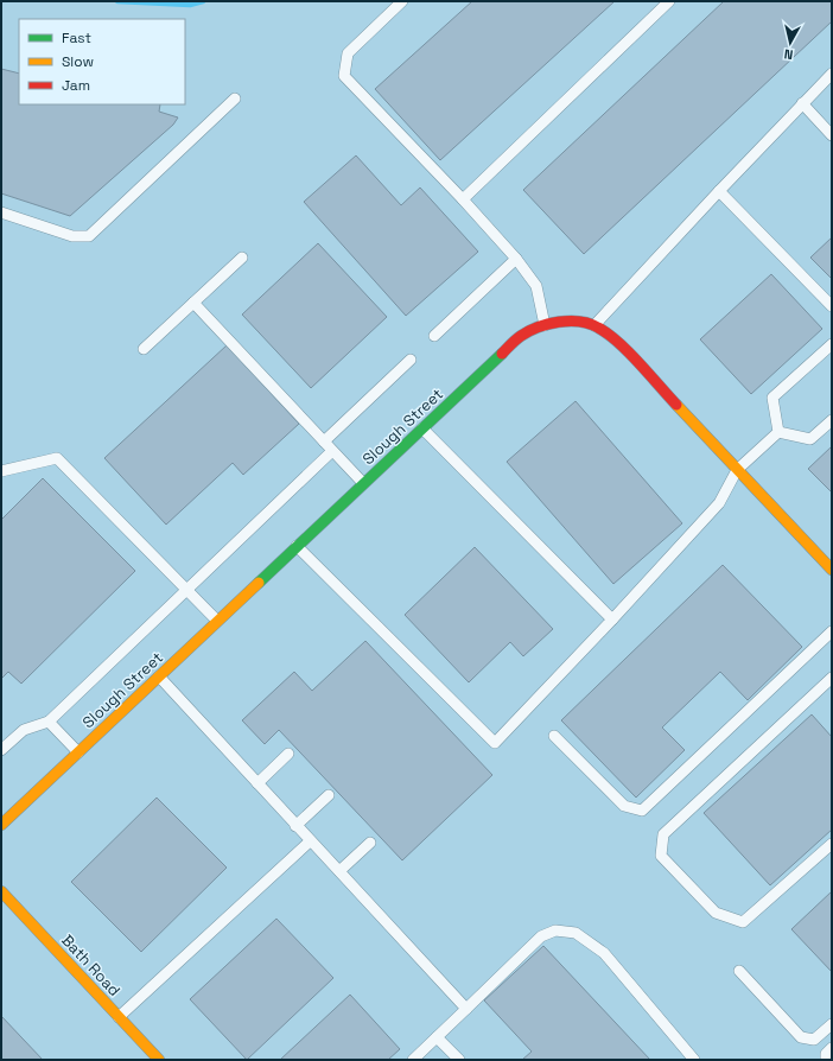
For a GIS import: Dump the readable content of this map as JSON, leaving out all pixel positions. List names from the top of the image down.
{
  "streets": {
    "street": ["Slough Street", "Bath Road"]
  },
  "legend": ["Fast", "Slow", "Jam"],
  "north": "bottom"
}
